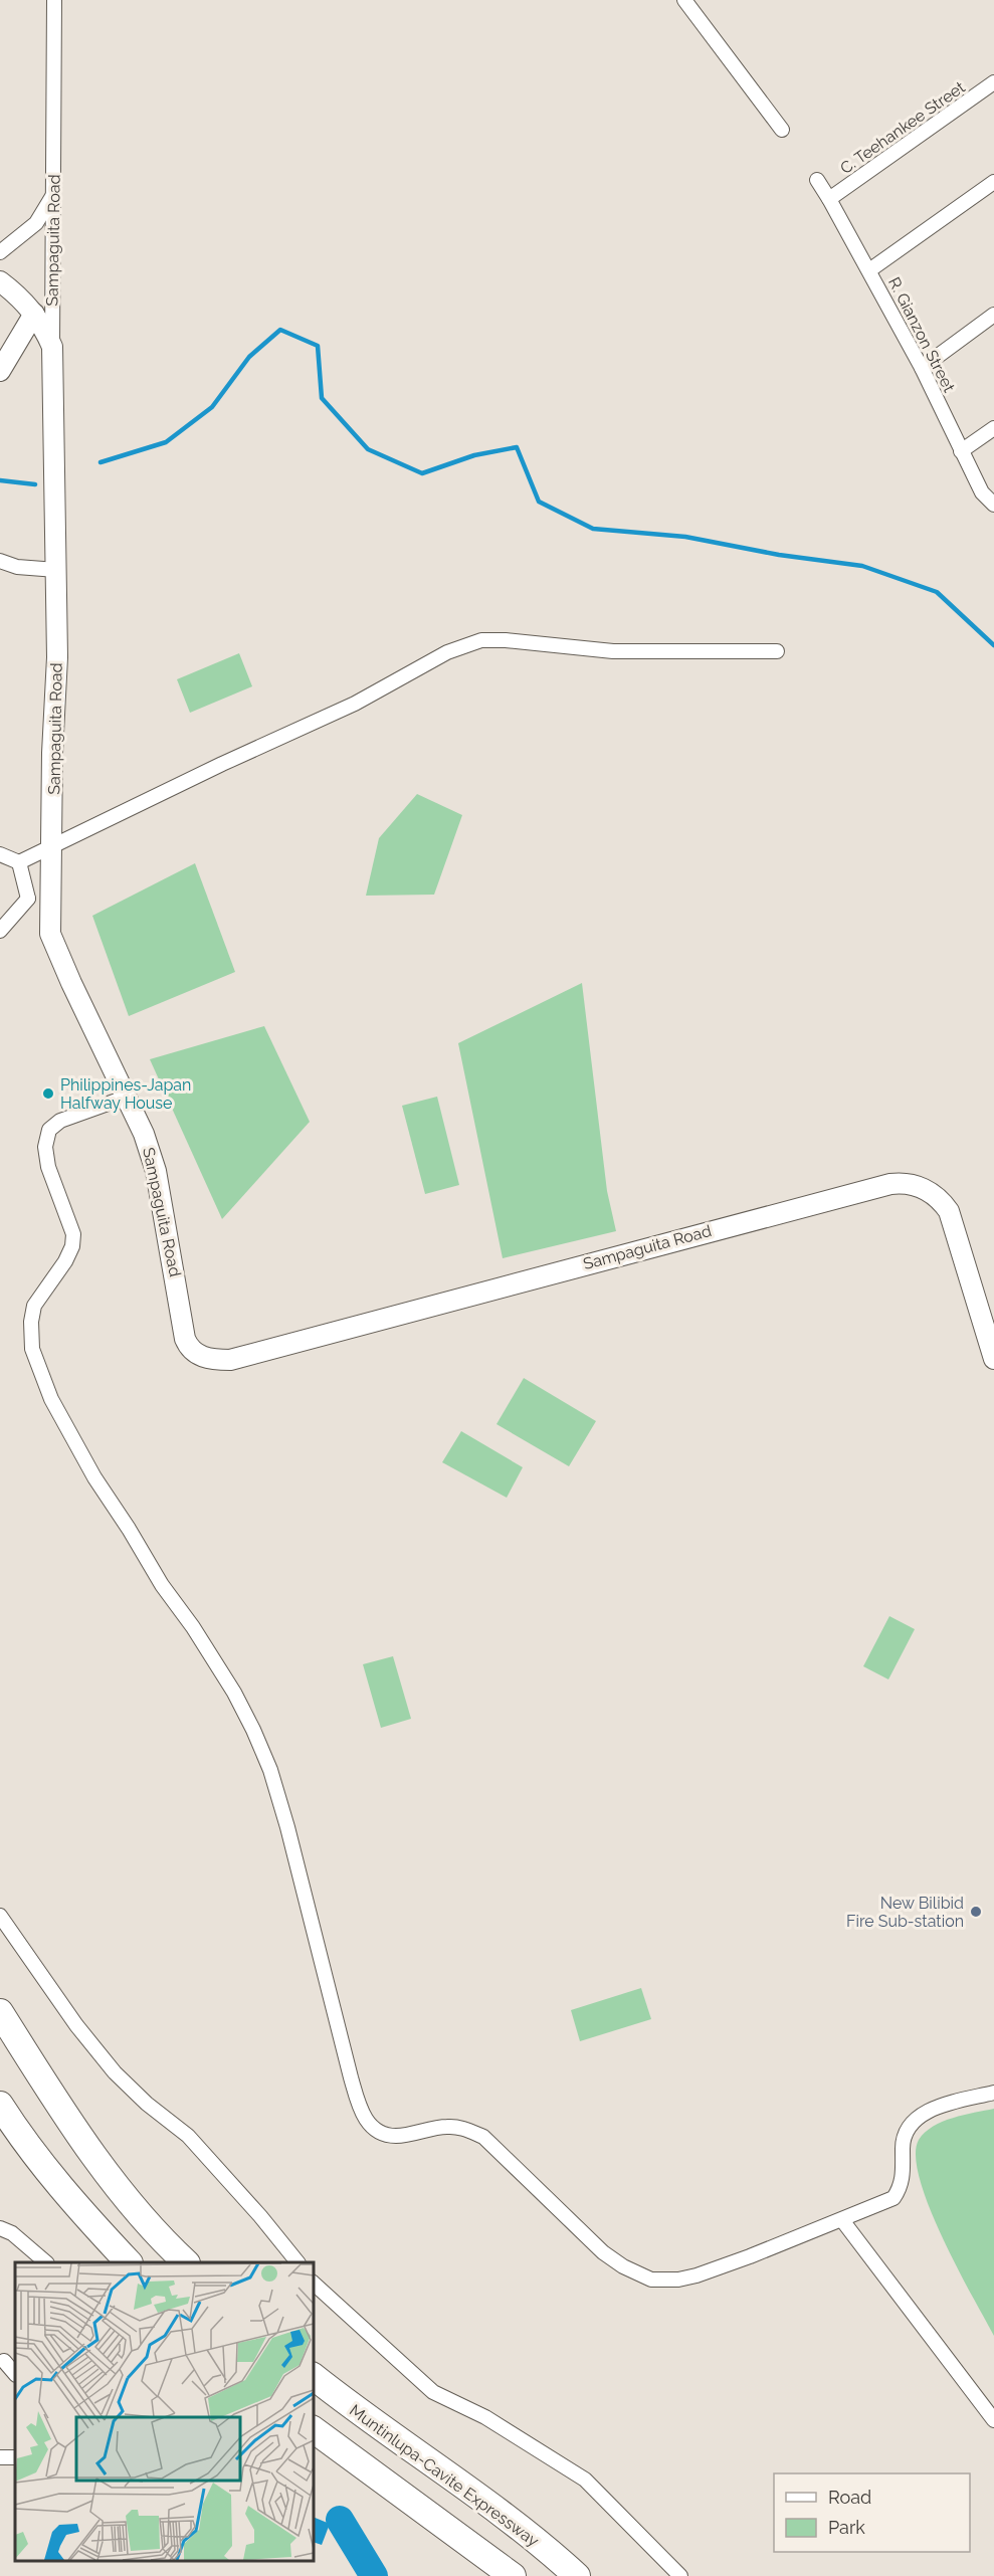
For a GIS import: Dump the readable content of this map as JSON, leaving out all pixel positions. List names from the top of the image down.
{
  "streets": {
    "highway": ["Muntinlupa-Cavite Expressway"],
    "street": ["C. Teehankee Street", "Sampaguita Road", "R. Gianzon Street"]
  },
  "crossings": [
    ["C. Teehankee Street", "R. Gianzon Street"]
  ],
  "places": ["Philippines-Japan Halfway House", "New Bilibid Fire Sub-station"],
  "legend": ["Road", "Park"]
}
